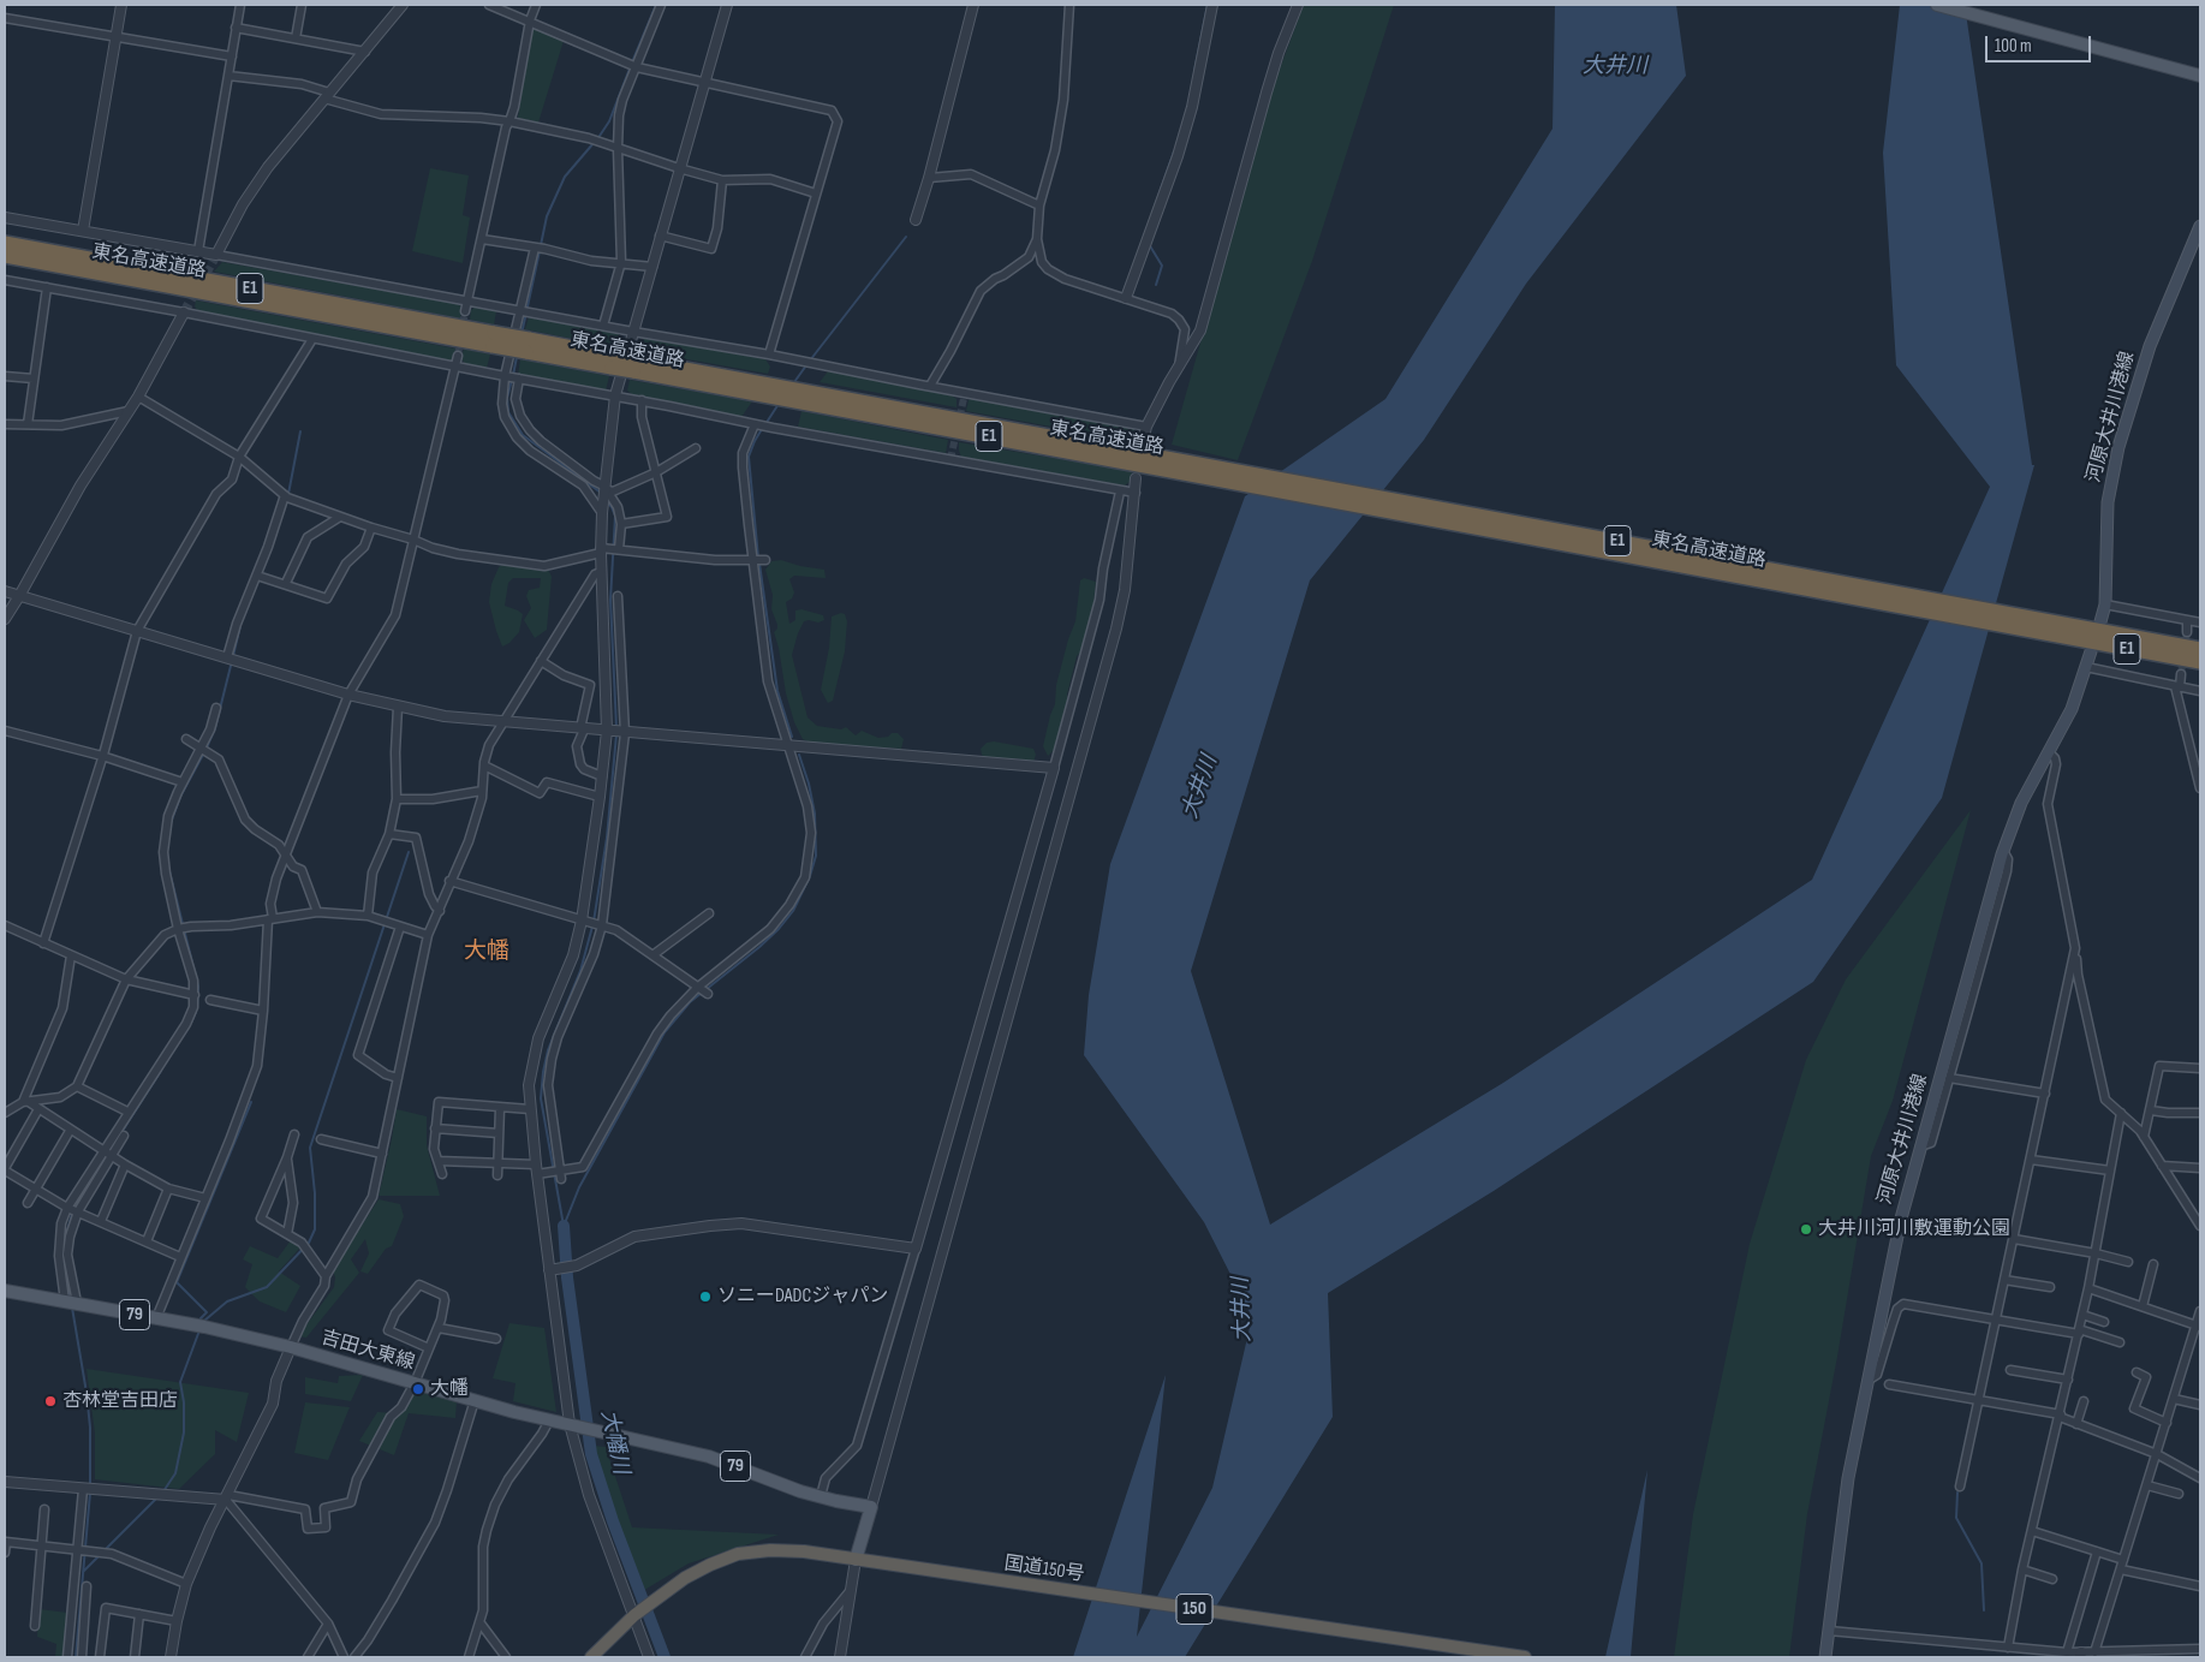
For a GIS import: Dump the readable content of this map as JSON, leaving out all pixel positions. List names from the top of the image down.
{
  "streets": {
    "highway": [
      "東名高速道路",
      "E1",
      "国道150号",
      "150"
    ],
    "main road": ["河原大井川港線", "79", "吉田大東線"]
  },
  "districts": ["大幡"],
  "water": ["大井川", "大幡川"],
  "places": [
    "大井川河川敷運動公園",
    "ソニーDADCジャパン",
    "大幡",
    "杏林堂吉田店"
  ],
  "scale_bar": "100 m"
}
